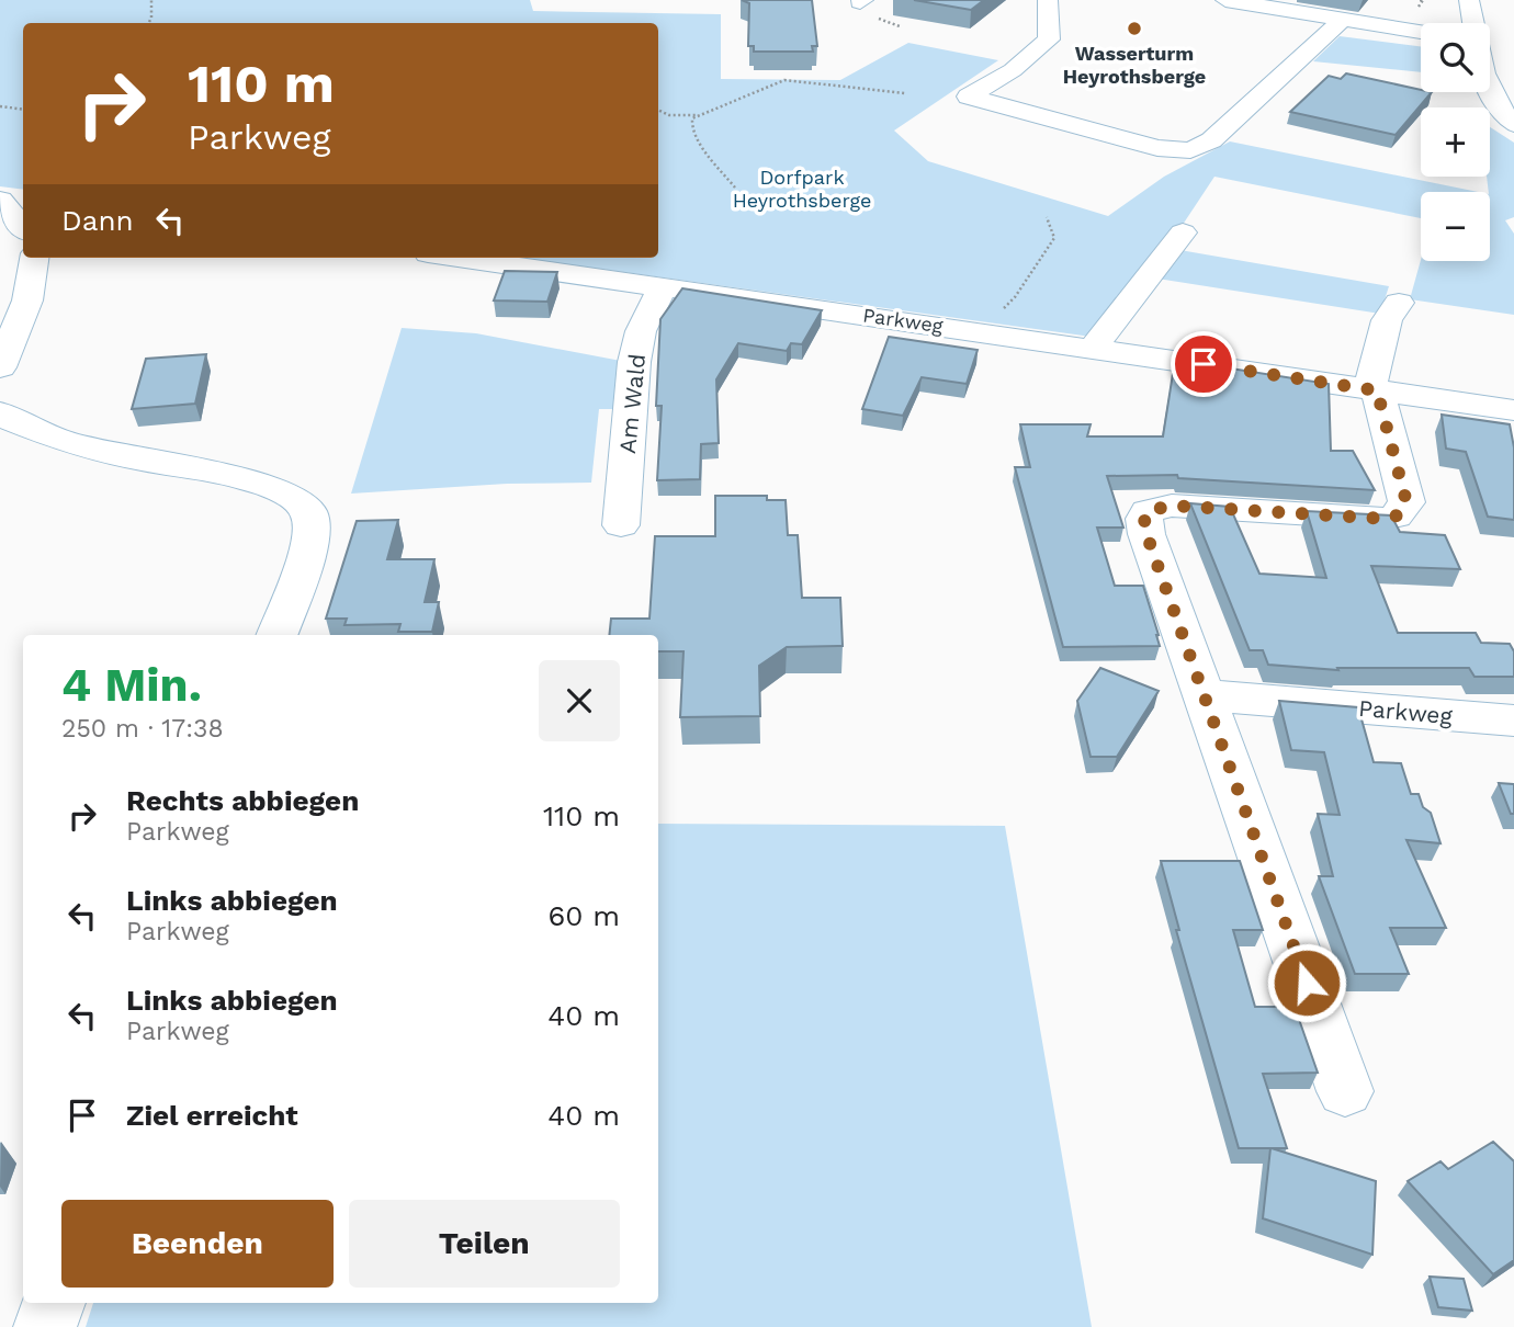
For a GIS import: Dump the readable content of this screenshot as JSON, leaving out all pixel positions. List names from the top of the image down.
{
  "streets": {
    "street": ["Parkweg", "Am Wald"]
  },
  "crossings": [
    ["Parkweg", "Am Wald"]
  ],
  "parks": ["Dorfpark Heyrothsberge"],
  "places": ["Wasserturm Heyrothsberge"],
  "page": {
    "map_buttons": ["+", "−"],
    "turn": ["110 m", "Parkweg"],
    "then": "Dann",
    "heading": ["4 Min.", "250 m · 17:38"],
    "list": [
      {
        "name": "Rechts abbiegen",
        "note": "Parkweg",
        "value": "110 m"
      },
      {
        "name": "Links abbiegen",
        "note": "Parkweg",
        "value": "60 m"
      },
      {
        "name": "Links abbiegen",
        "note": "Parkweg",
        "value": "40 m"
      },
      {
        "name": "Ziel erreicht",
        "value": "40 m"
      }
    ],
    "buttons": ["Beenden", "Teilen"]
  }
}
